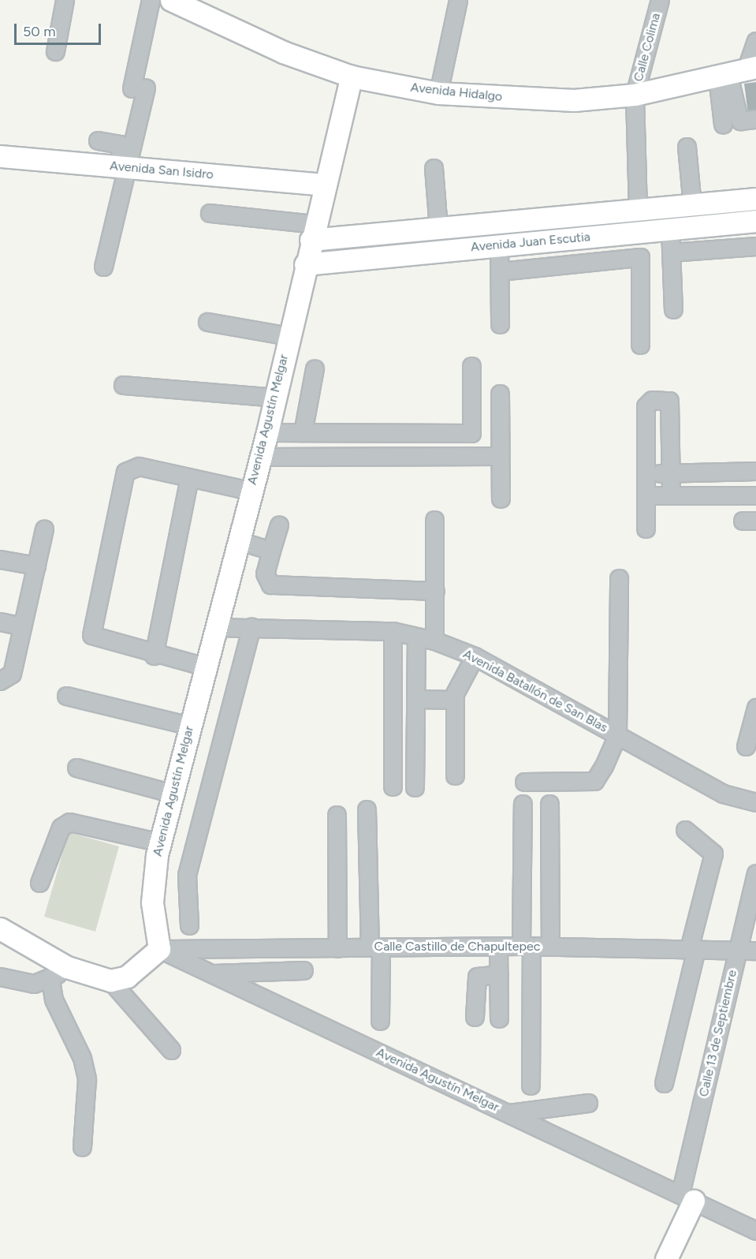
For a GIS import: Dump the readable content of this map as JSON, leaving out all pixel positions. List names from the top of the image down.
{
  "streets": {
    "main road": [
      "Avenida Hidalgo",
      "Avenida San Isidro",
      "Avenida Juan Escutia",
      "Avenida Agustín Melgar"
    ],
    "street": [
      "Calle Colima",
      "Avenida Batallón de San Blas",
      "Calle Castillo de Chapultepec",
      "Calle 13 de Septiembre"
    ]
  },
  "crossings": [
    ["Calle Colima", "Avenida Hidalgo"],
    ["Calle Colima", "Avenida Juan Escutia"],
    ["Avenida Hidalgo", "Avenida Agustín Melgar"],
    ["Avenida San Isidro", "Avenida Agustín Melgar"],
    ["Avenida Juan Escutia", "Avenida Agustín Melgar"],
    ["Avenida Agustín Melgar", "Avenida Batallón de San Blas"],
    ["Avenida Agustín Melgar", "Calle Castillo de Chapultepec"],
    ["Avenida Agustín Melgar", "Calle 13 de Septiembre"],
    ["Calle Castillo de Chapultepec", "Calle 13 de Septiembre"]
  ],
  "scale_bar": "50 m"
}
